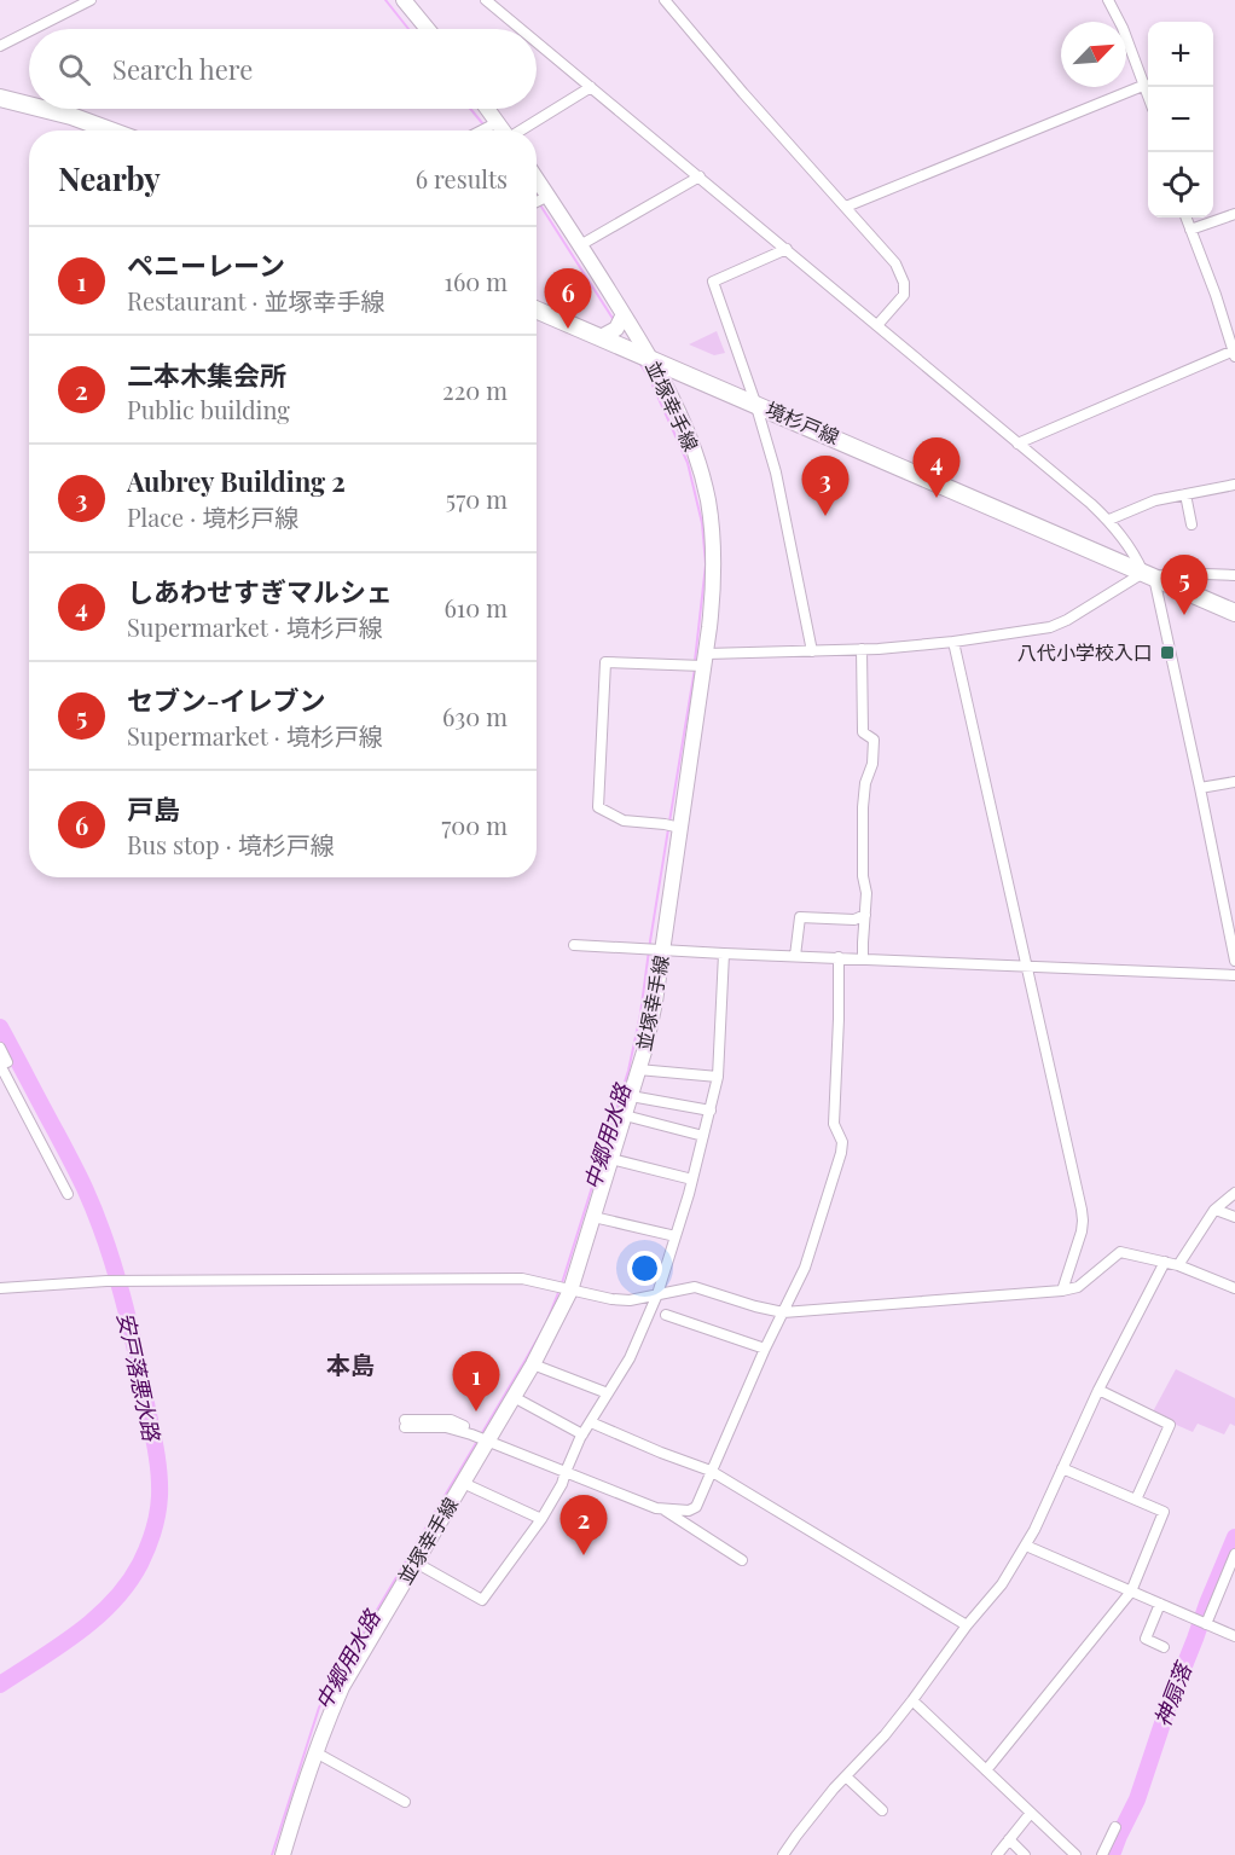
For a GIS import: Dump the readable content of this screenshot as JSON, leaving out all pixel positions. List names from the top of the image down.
{
  "streets": {
    "main road": ["並塚幸手線", "境杉戸線"]
  },
  "crossings": [
    ["並塚幸手線", "境杉戸線"]
  ],
  "districts": ["本島"],
  "water": ["中郷用水路", "安戸落悪水路", "神扇落"],
  "places": {
    "transit": ["八代小学校入口"]
  },
  "north": "top right",
  "page": {
    "map_buttons": ["+", "−"],
    "search": "Search here",
    "heading": ["Nearby", "6 results"],
    "list": [
      {
        "mark": "1",
        "name": "ペニーレーン",
        "note": "Restaurant · 並塚幸手線",
        "value": "160 m"
      },
      {
        "mark": "2",
        "name": "二本木集会所",
        "note": "Public building",
        "value": "220 m"
      },
      {
        "mark": "3",
        "name": "Aubrey Building 2",
        "note": "Place · 境杉戸線",
        "value": "570 m"
      },
      {
        "mark": "4",
        "name": "しあわせすぎマルシェ",
        "note": "Supermarket · 境杉戸線",
        "value": "610 m"
      },
      {
        "mark": "5",
        "name": "セブン-イレブン",
        "note": "Supermarket · 境杉戸線",
        "value": "630 m"
      },
      {
        "mark": "6",
        "name": "戸島",
        "note": "Bus stop · 境杉戸線",
        "value": "700 m"
      }
    ],
    "pins": [
      "6",
      "4",
      "3",
      "5",
      "1",
      "2"
    ]
  }
}
